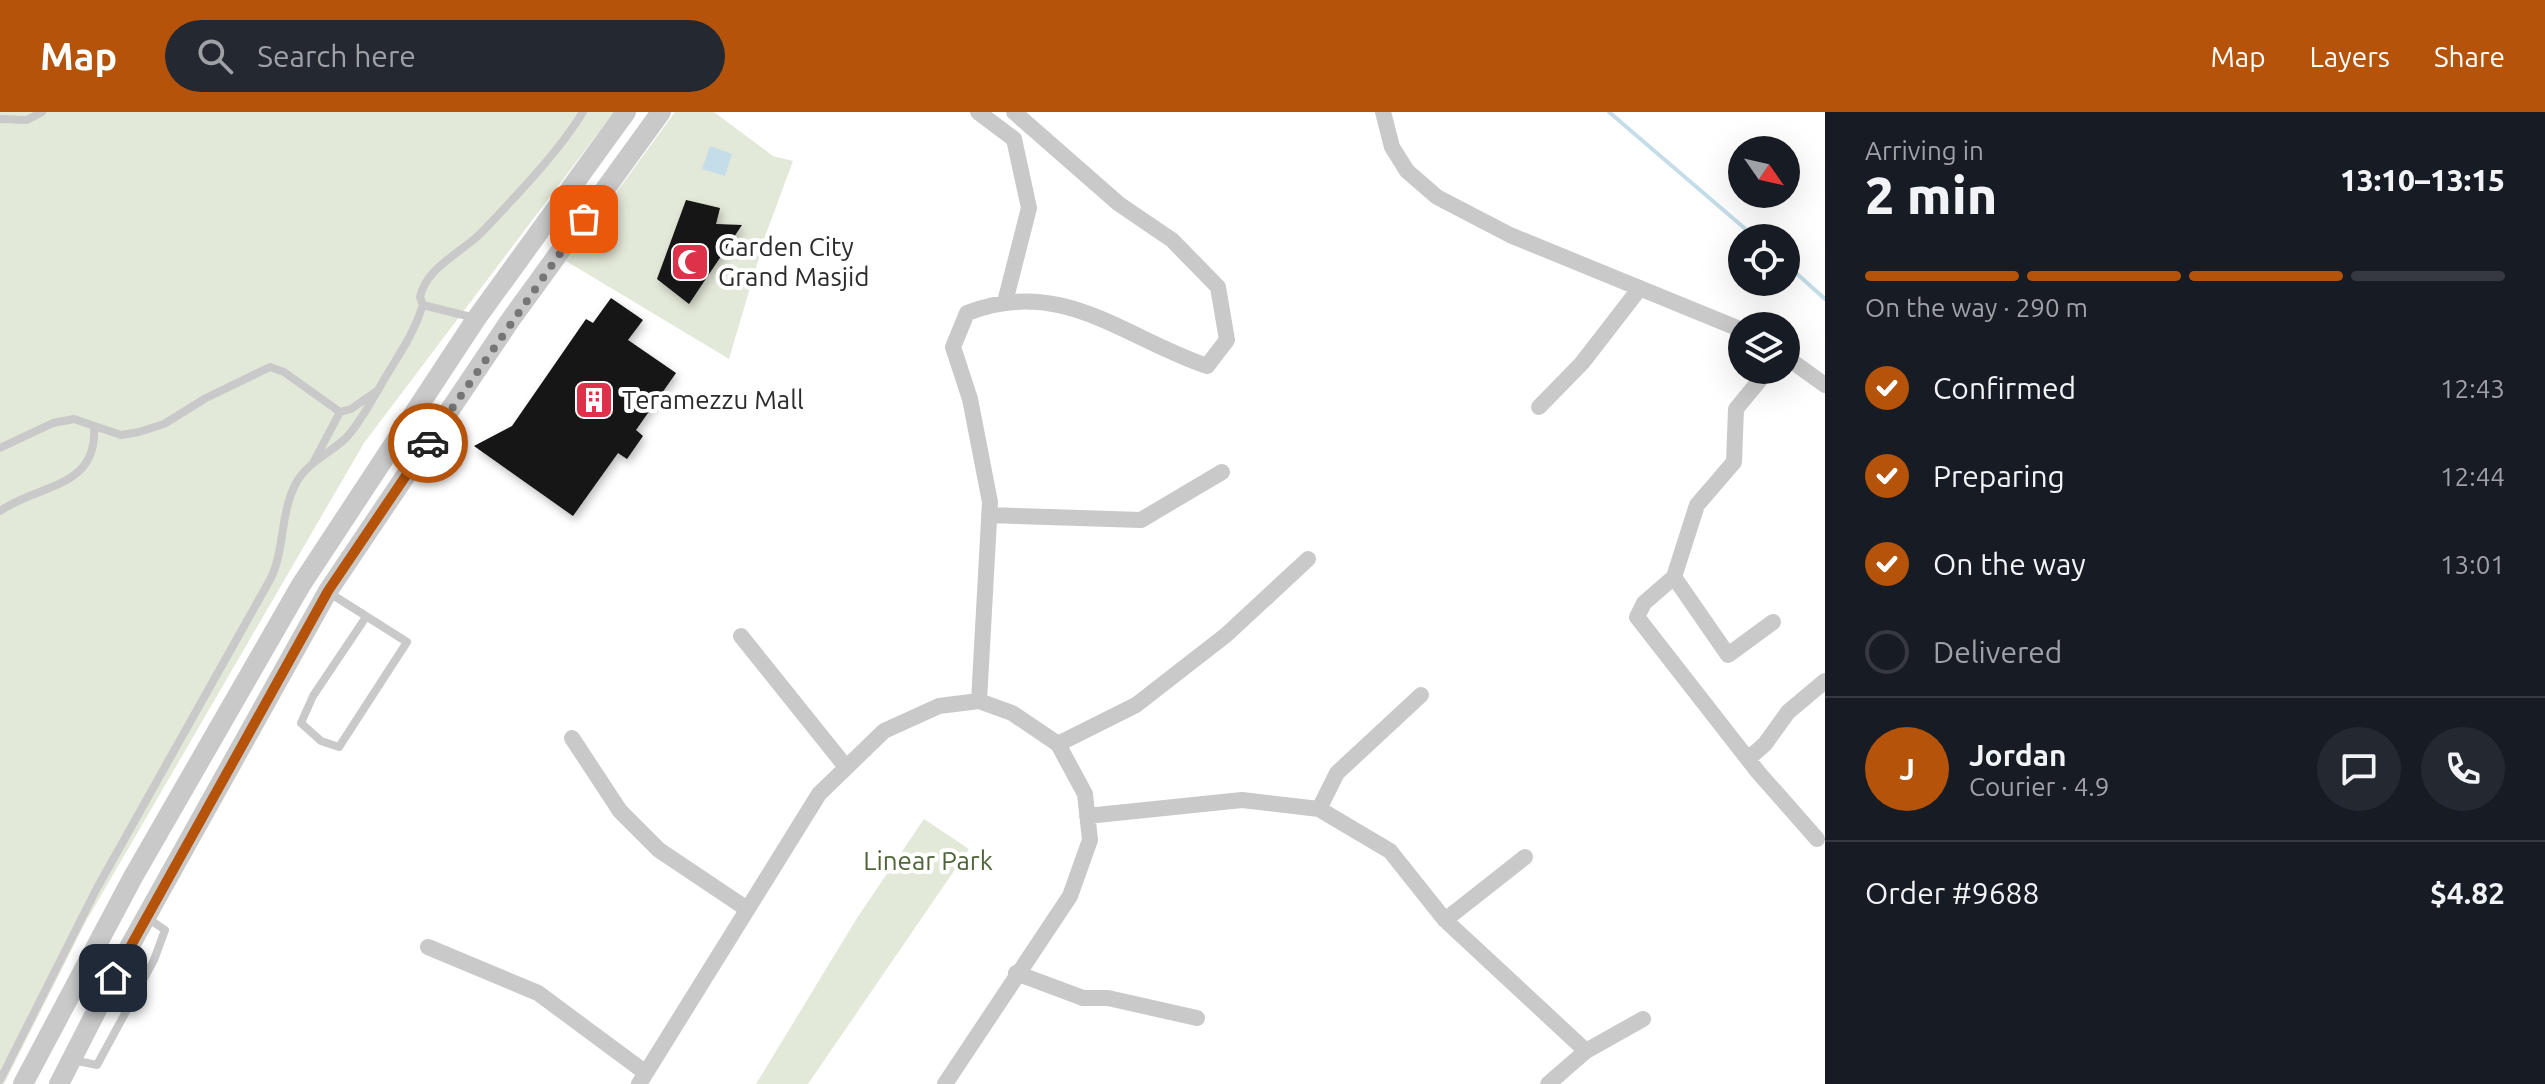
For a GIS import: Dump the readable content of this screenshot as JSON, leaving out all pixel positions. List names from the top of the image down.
{
  "parks": ["Linear Park"],
  "places": {
    "mosque": ["Garden City Grand Masjid"],
    "building": ["Teramezzu Mall"]
  },
  "north": "bottom right",
  "page": {
    "header": "Map",
    "search": "Search here",
    "nav": ["Map", "Layers", "Share"],
    "heading": ["2 min", "Arriving in", "13:10–13:15"],
    "panel": [
      "Jordan",
      "Courier · 4.9",
      "Order #9688",
      "$4.82"
    ],
    "bar": "On the way · 290 m",
    "list": [
      ["Confirmed", "12:43"],
      ["Preparing", "12:44"],
      ["On the way", "13:01"],
      "Delivered"
    ],
    "round": "J"
  }
}
